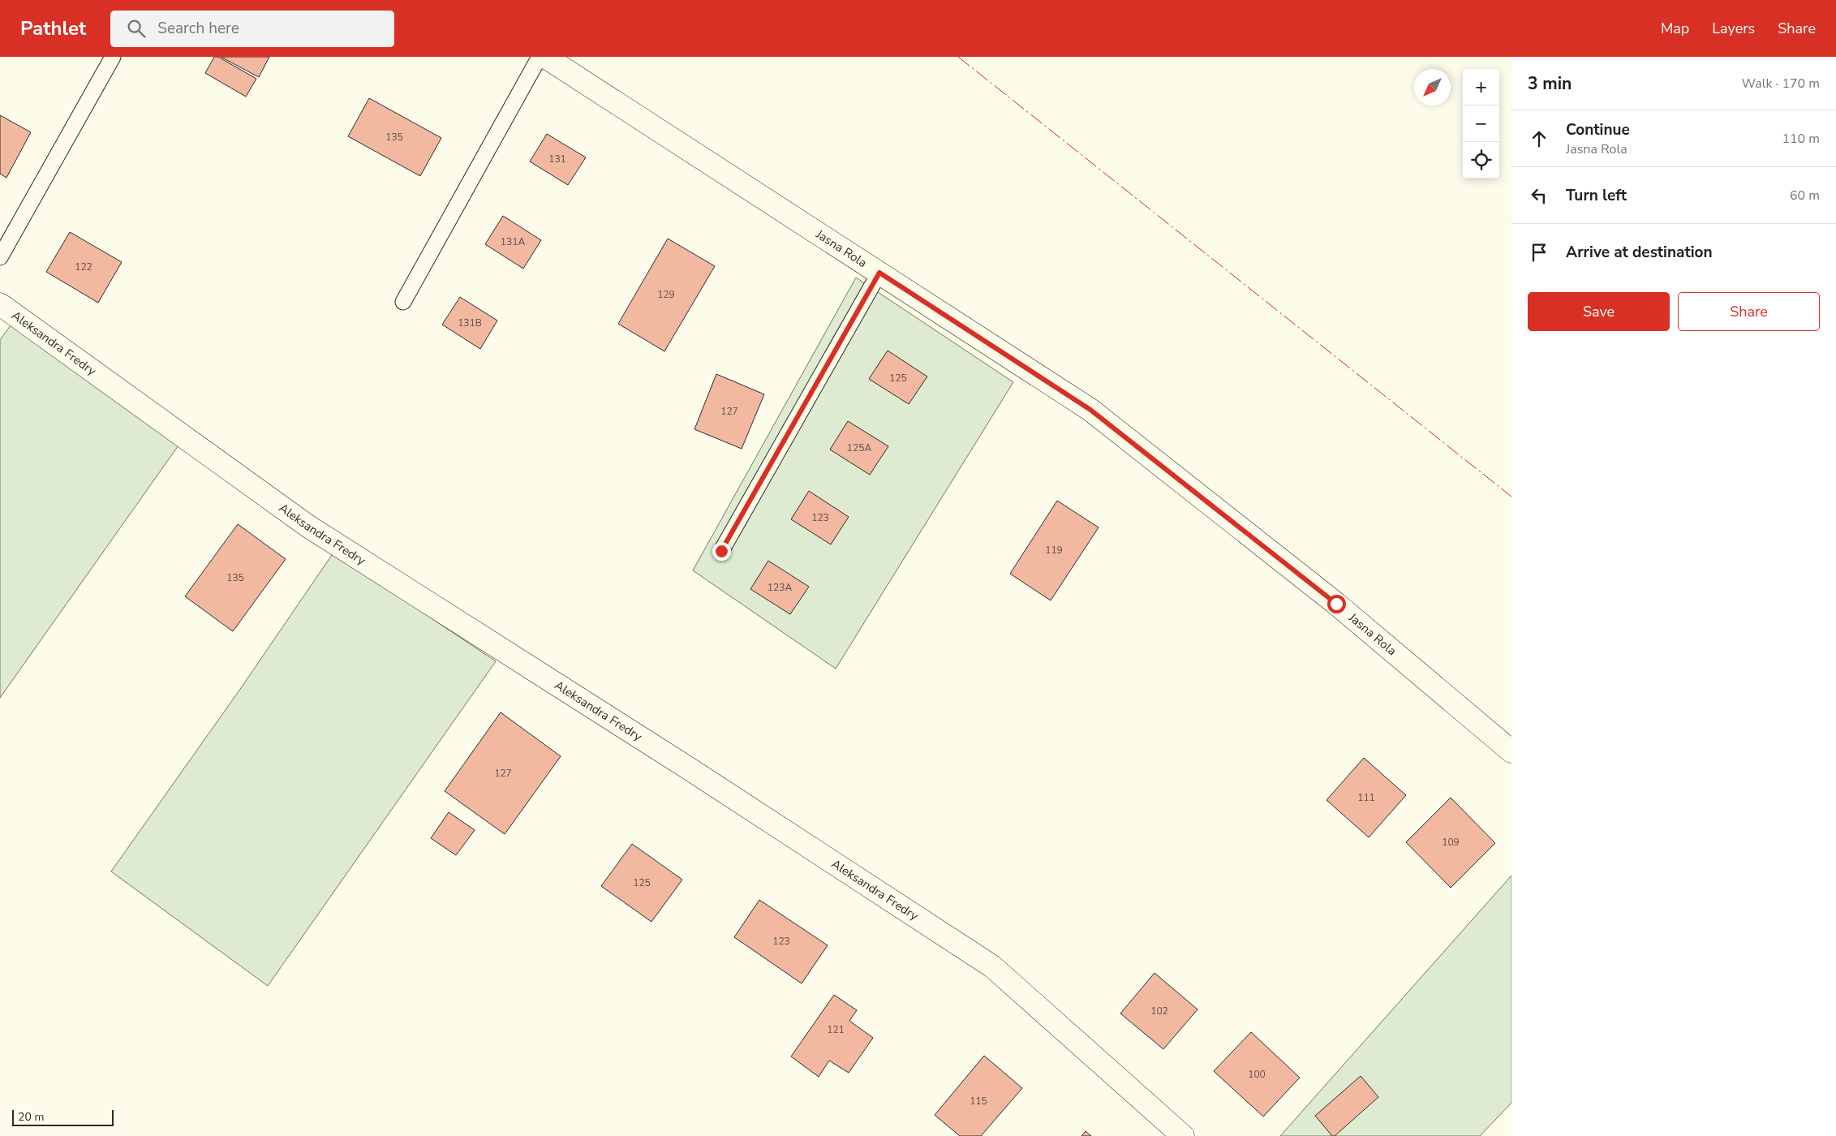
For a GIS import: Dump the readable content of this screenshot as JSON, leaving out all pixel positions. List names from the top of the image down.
{
  "streets": {
    "street": ["Jasna Rola", "Aleksandra Fredry"]
  },
  "house_numbers": [
    "135",
    "131",
    "131A",
    "122",
    "129",
    "131B",
    "125",
    "127",
    "125A",
    "123",
    "119",
    "135",
    "123A",
    "127",
    "111",
    "109",
    "125",
    "123",
    "102",
    "121",
    "100",
    "115"
  ],
  "scale_bar": "20 m",
  "north": "bottom left",
  "page": {
    "header": "Pathlet",
    "search": "Search here",
    "nav": ["Map", "Layers", "Share"],
    "heading": ["3 min", "Walk · 170 m"],
    "map_buttons": ["+", "−"],
    "list": [
      ["Continue", "Jasna Rola", "110 m"],
      ["Turn left", "60 m"],
      "Arrive at destination"
    ],
    "buttons": ["Save", "Share"],
    "scale": "20 m"
  }
}
